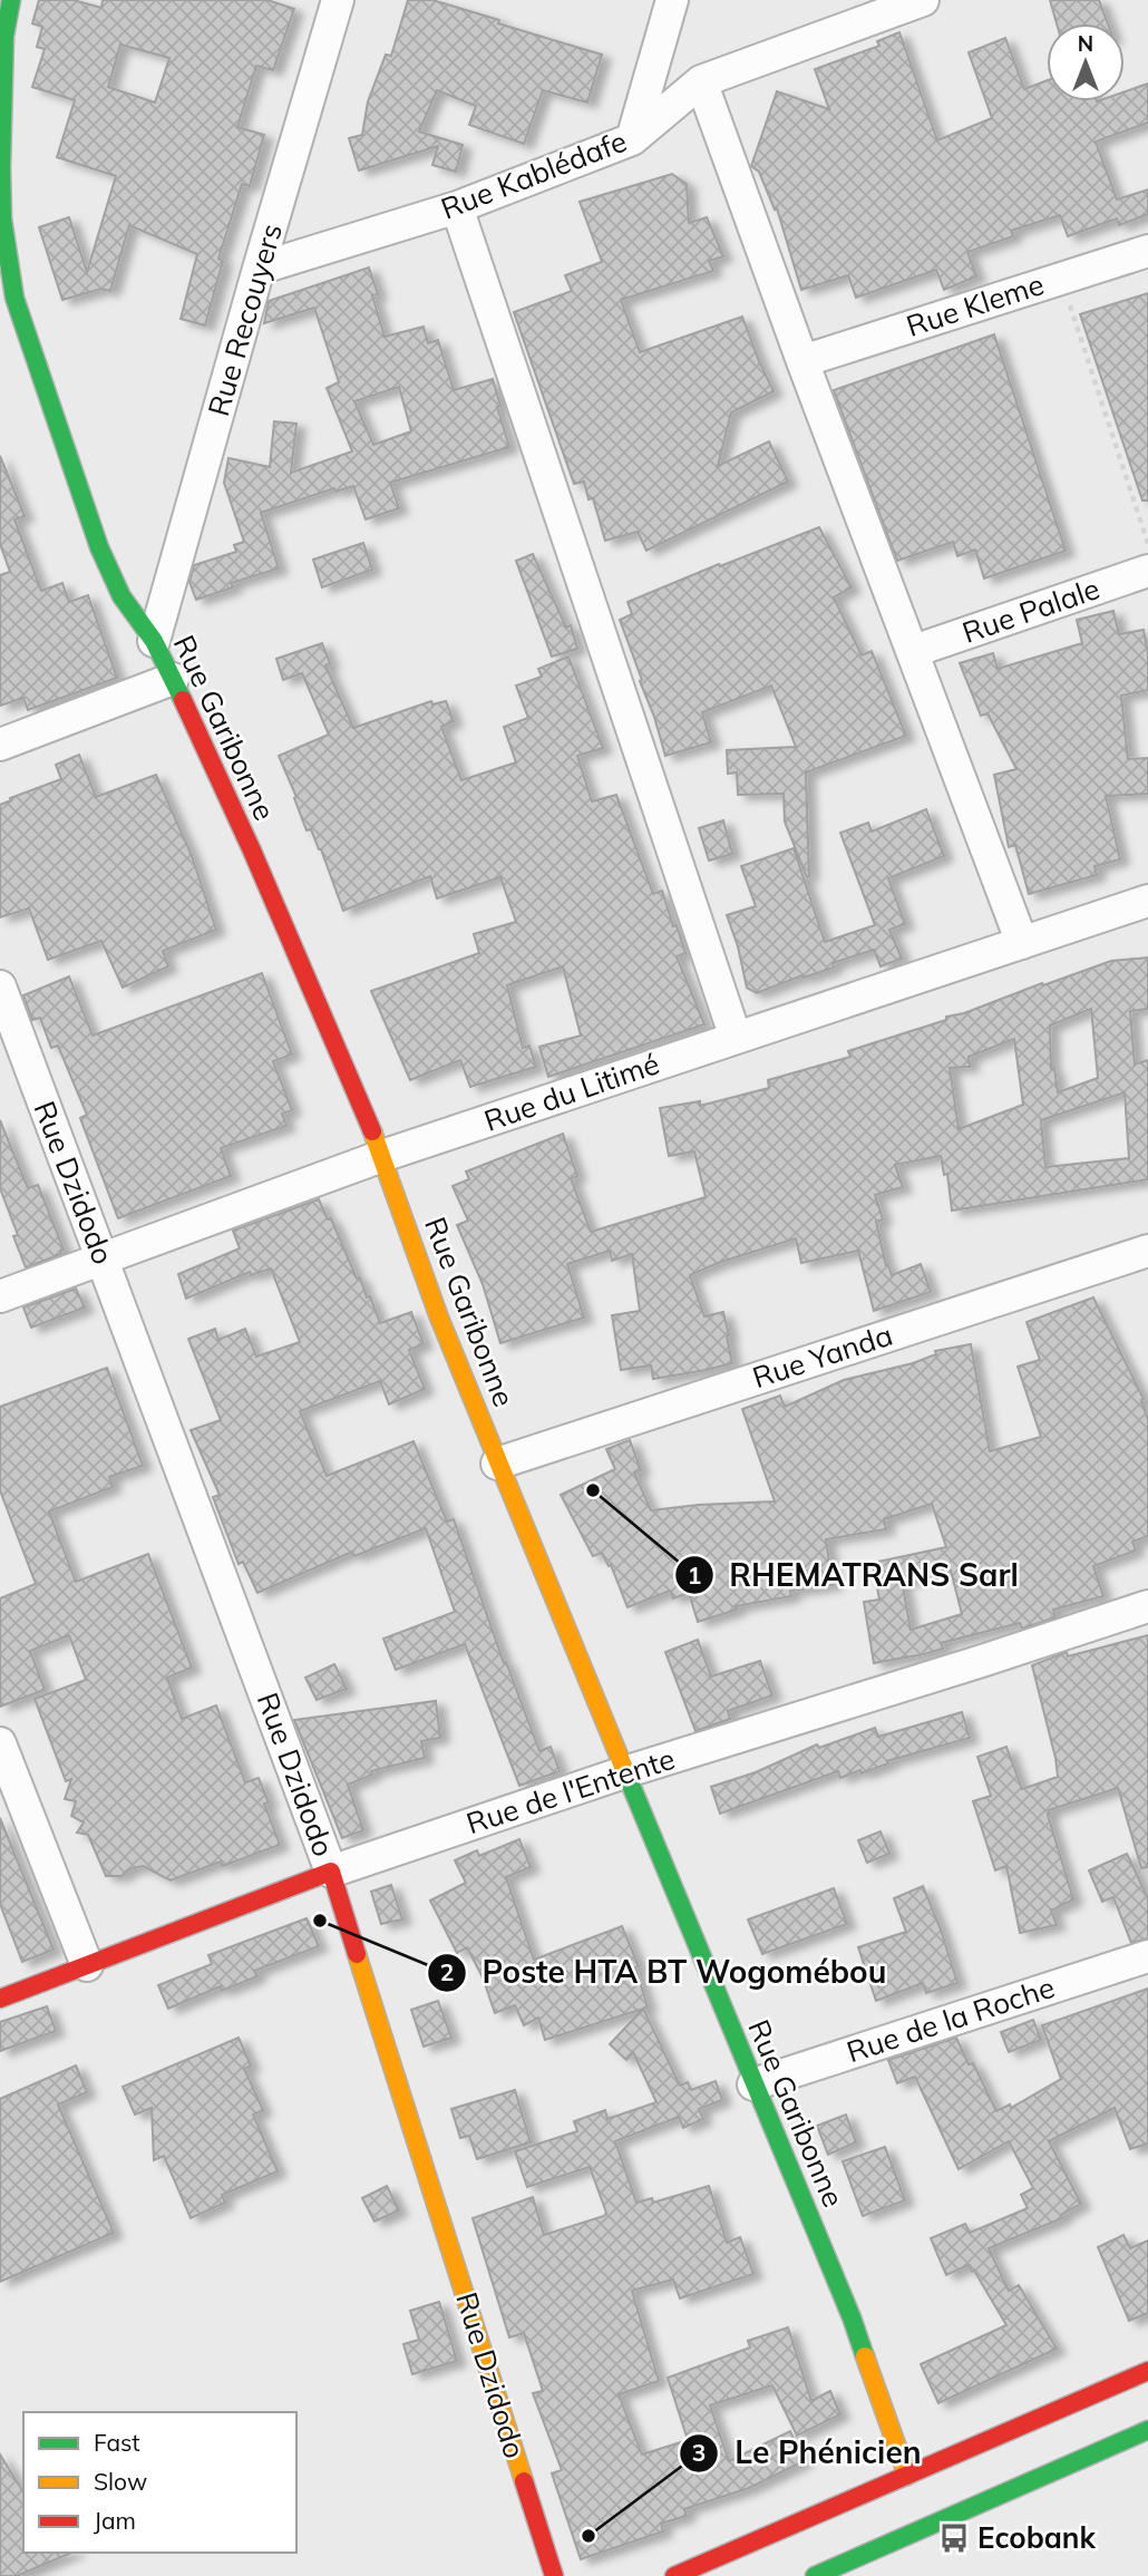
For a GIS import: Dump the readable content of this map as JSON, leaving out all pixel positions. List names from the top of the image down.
{
  "streets": {
    "main road": ["Rue Garibonne", "Rue Dzidodo", "Rue de l'Entente"],
    "street": [
      "Rue Kablédafe",
      "Rue Kleme",
      "Rue Recouyers",
      "Rue Palale",
      "Rue du Litimé",
      "Rue Yanda",
      "Rue de la Roche"
    ]
  },
  "crossings": [
    ["Rue Kablédafe", "Rue Recouyers"],
    ["Rue Recouyers", "Rue Garibonne"],
    ["Rue Garibonne", "Rue du Litimé"],
    ["Rue Garibonne", "Rue Yanda"],
    ["Rue Garibonne", "Rue de l'Entente"],
    ["Rue Garibonne", "Rue de la Roche"],
    ["Rue du Litimé", "Rue Dzidodo"],
    ["Rue Dzidodo", "Rue de l'Entente"]
  ],
  "places": {
    "other": ["RHEMATRANS Sarl", "Poste HTA BT Wogomébou", "Le Phénicien"],
    "bus stop": ["Ecobank"]
  },
  "legend": ["Fast", "Slow", "Jam"],
  "north": "top"
}
